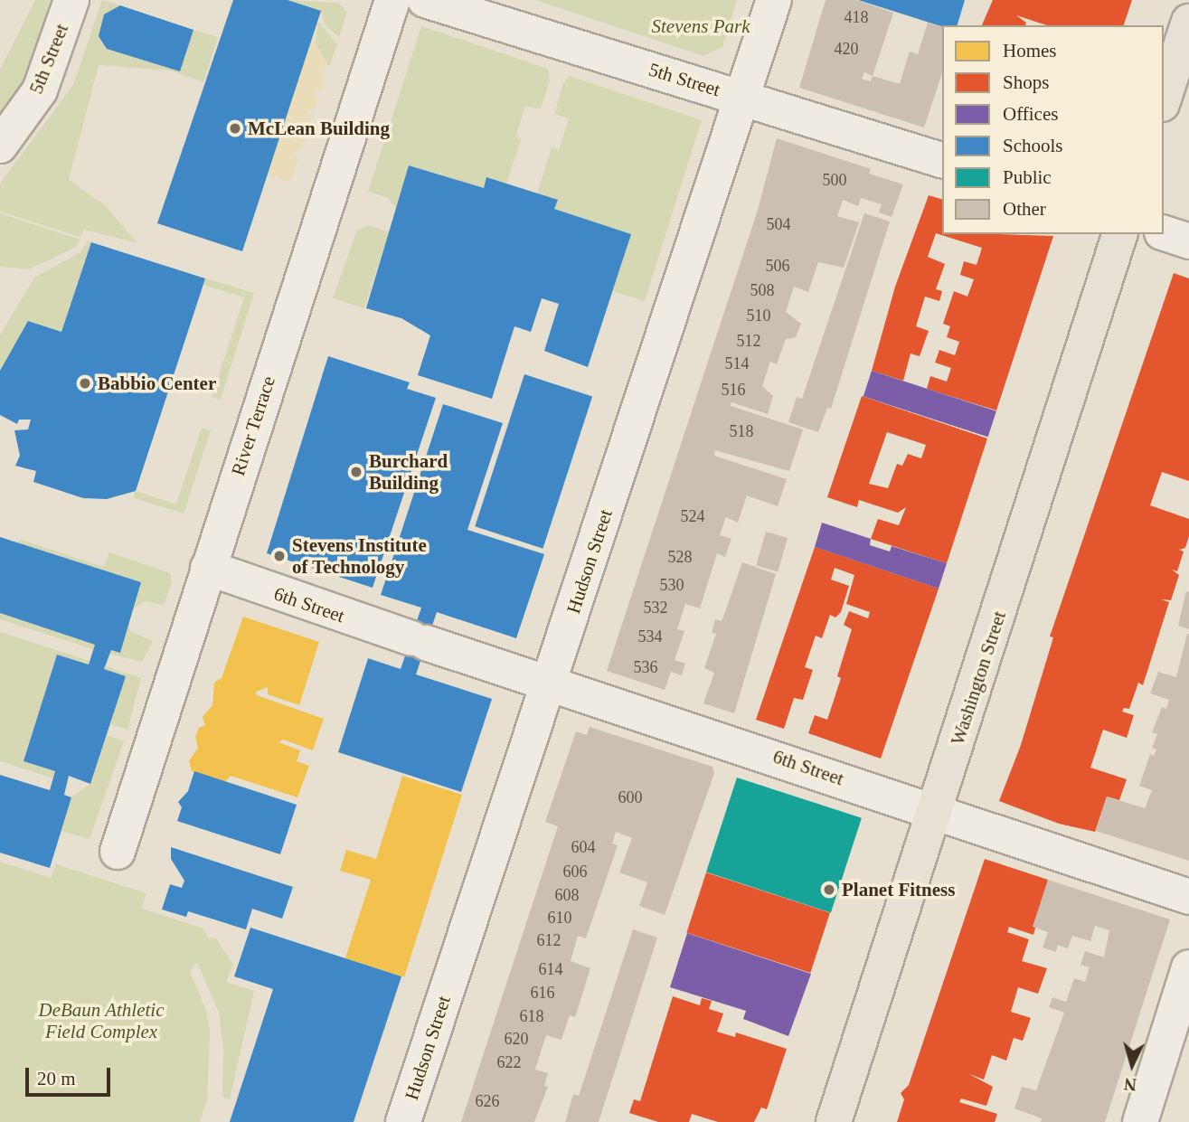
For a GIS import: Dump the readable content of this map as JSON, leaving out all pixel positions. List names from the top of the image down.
{
  "streets": {
    "main road": ["Washington Street"],
    "street": [
      "5th Street",
      "River Terrace",
      "Hudson Street",
      "6th Street"
    ]
  },
  "crossings": [
    ["5th Street", "Hudson Street"],
    ["River Terrace", "6th Street"],
    ["Hudson Street", "6th Street"],
    ["6th Street", "Washington Street"]
  ],
  "parks": ["Stevens Park", "DeBaun Athletic Field Complex"],
  "places": [
    "McLean Building",
    "Babbio Center",
    "Burchard Building",
    "Stevens Institute of Technology",
    "Planet Fitness"
  ],
  "house_numbers": [
    "418",
    "420",
    "500",
    "504",
    "506",
    "508",
    "510",
    "512",
    "514",
    "516",
    "518",
    "524",
    "528",
    "530",
    "532",
    "534",
    "536",
    "600",
    "604",
    "606",
    "608",
    "610",
    "612",
    "614",
    "616",
    "618",
    "620",
    "622",
    "626"
  ],
  "legend": [
    "Homes",
    "Shops",
    "Offices",
    "Schools",
    "Public",
    "Other"
  ],
  "scale_bar": "20 m",
  "north": "bottom"
}
